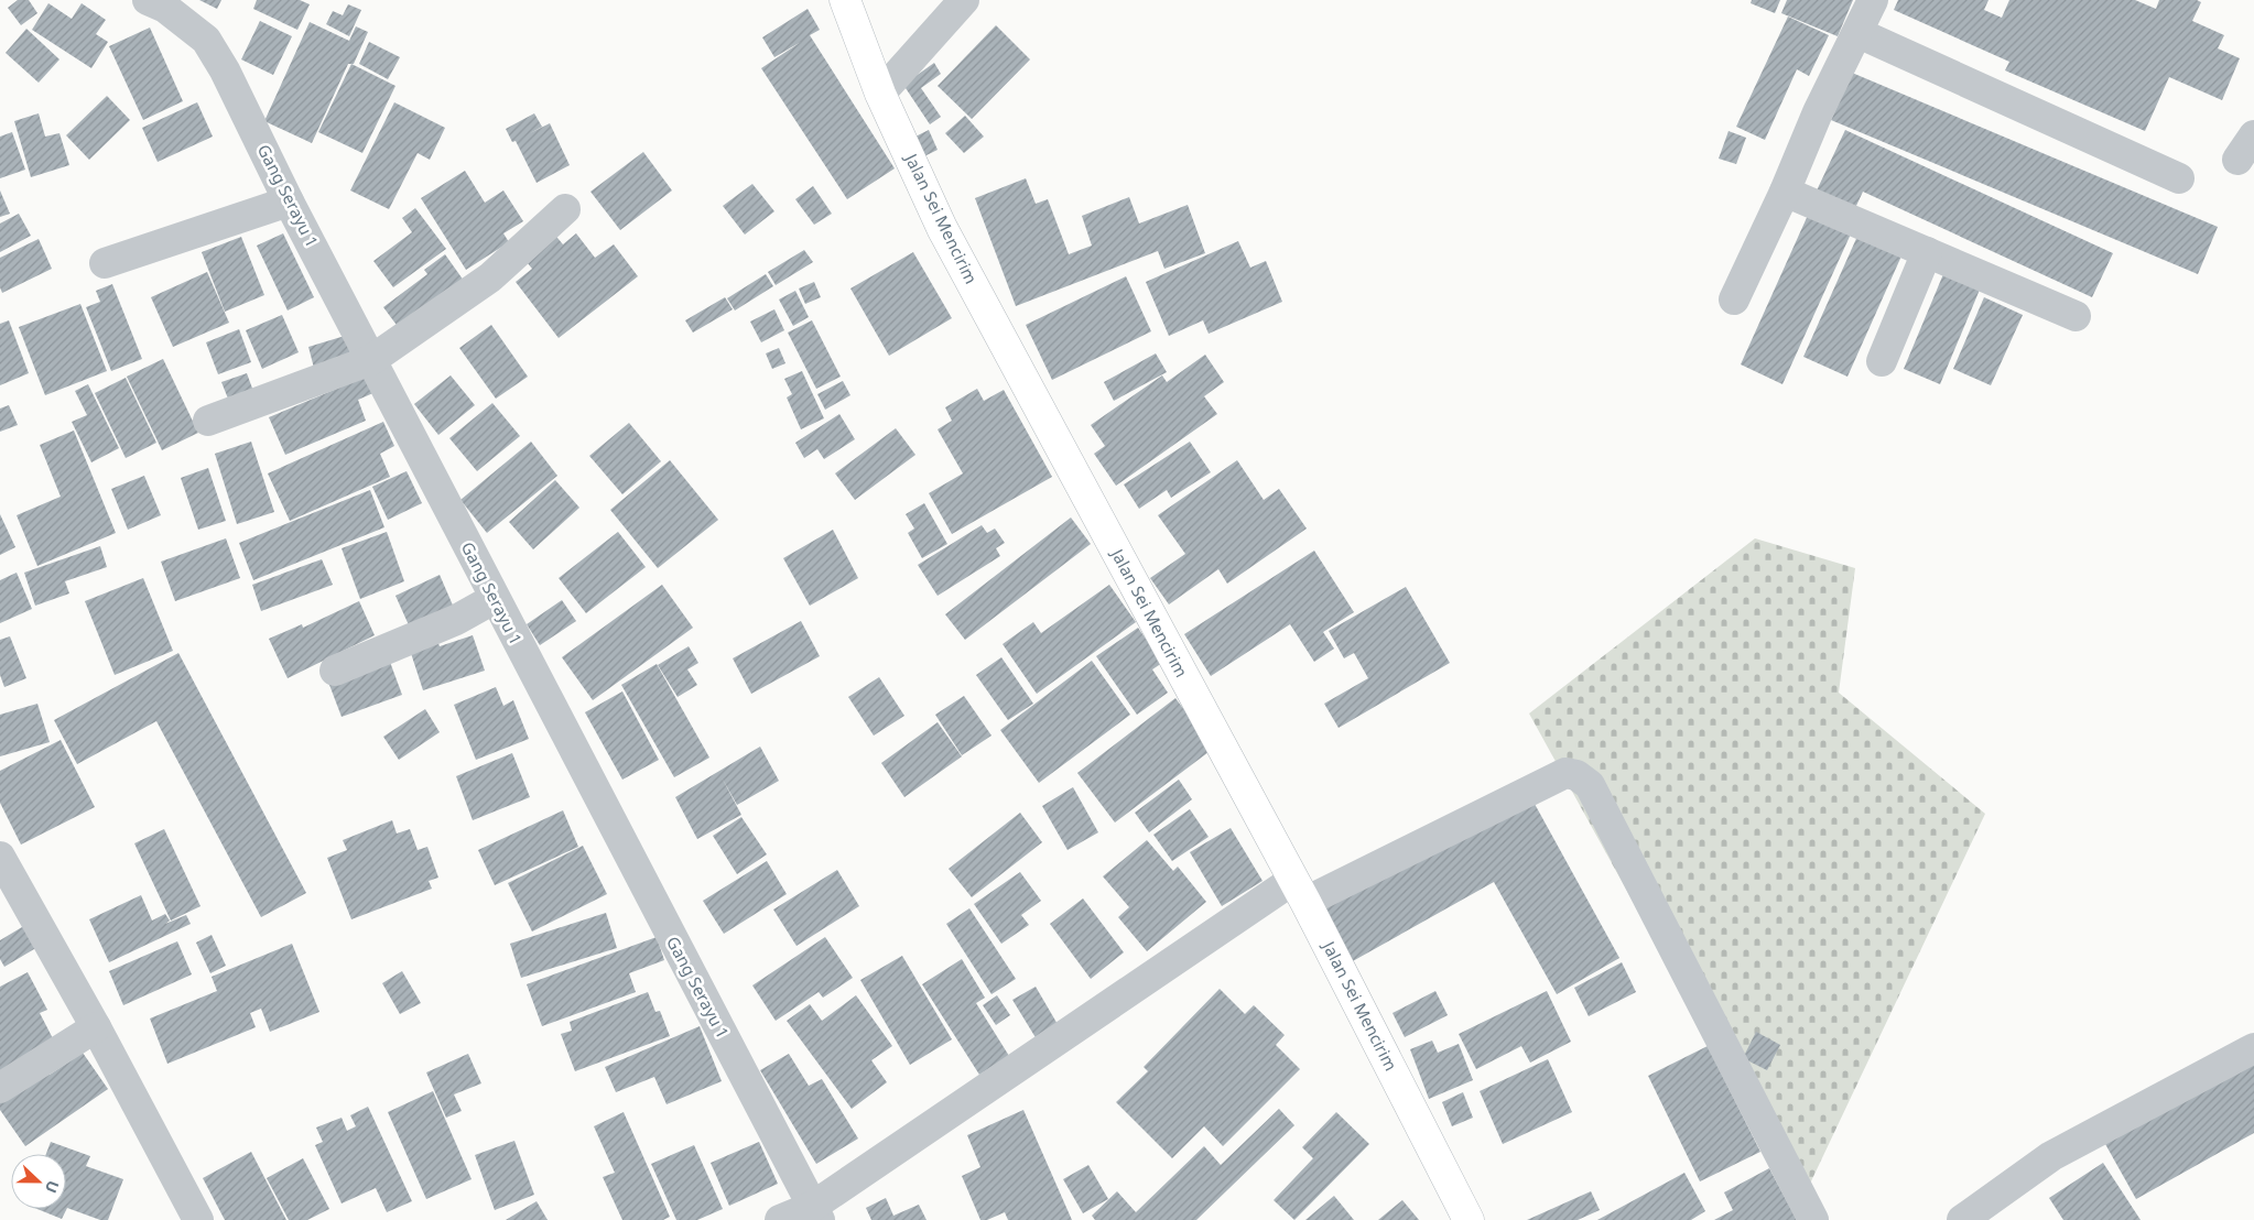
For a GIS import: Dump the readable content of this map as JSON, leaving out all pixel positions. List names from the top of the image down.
{
  "streets": {
    "street": ["Gang Serayu 1", "Jalan Sei Mencirim"]
  },
  "north": "right"
}
